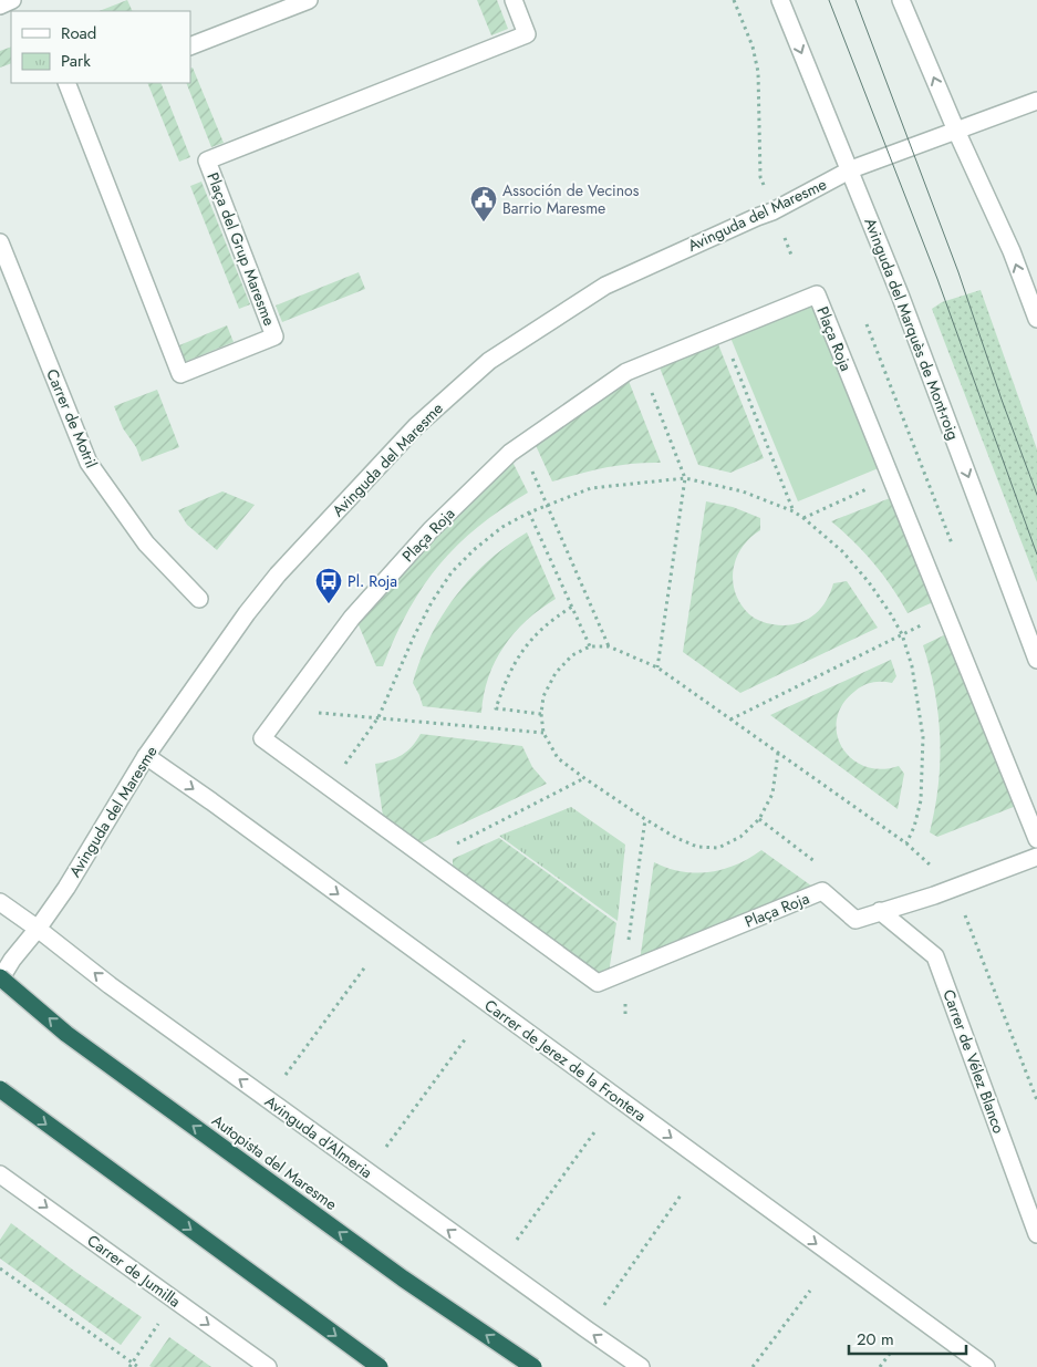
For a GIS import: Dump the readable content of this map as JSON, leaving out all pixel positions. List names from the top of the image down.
{
  "streets": {
    "highway": ["Autopista del Maresme"],
    "street": [
      "Avinguda del Maresme",
      "Plaça del Grup Maresme",
      "Avinguda del Marquès de Mont-roig",
      "Plaça Roja",
      "Carrer de Motril",
      "Carrer de Jerez de la Frontera",
      "Carrer de Vélez Blanco",
      "Avinguda d'Almeria",
      "Carrer de Jumilla"
    ]
  },
  "crossings": [
    ["Avinguda del Maresme", "Avinguda del Marquès de Mont-roig"],
    ["Avinguda del Maresme", "Carrer de Jerez de la Frontera"],
    ["Avinguda del Maresme", "Avinguda d'Almeria"],
    ["Avinguda del Maresme", "Autopista del Maresme"],
    ["Plaça Roja", "Carrer de Vélez Blanco"]
  ],
  "one_way": ["Carrer de Jerez de la Frontera", "Avinguda d'Almeria", "Carrer de Jumilla"],
  "places": {
    "public building": ["Associón de Vecinos Barrio Maresme"],
    "bus stop": ["Pl. Roja"]
  },
  "legend": ["Road", "Park"],
  "scale_bar": "20 m"
}
